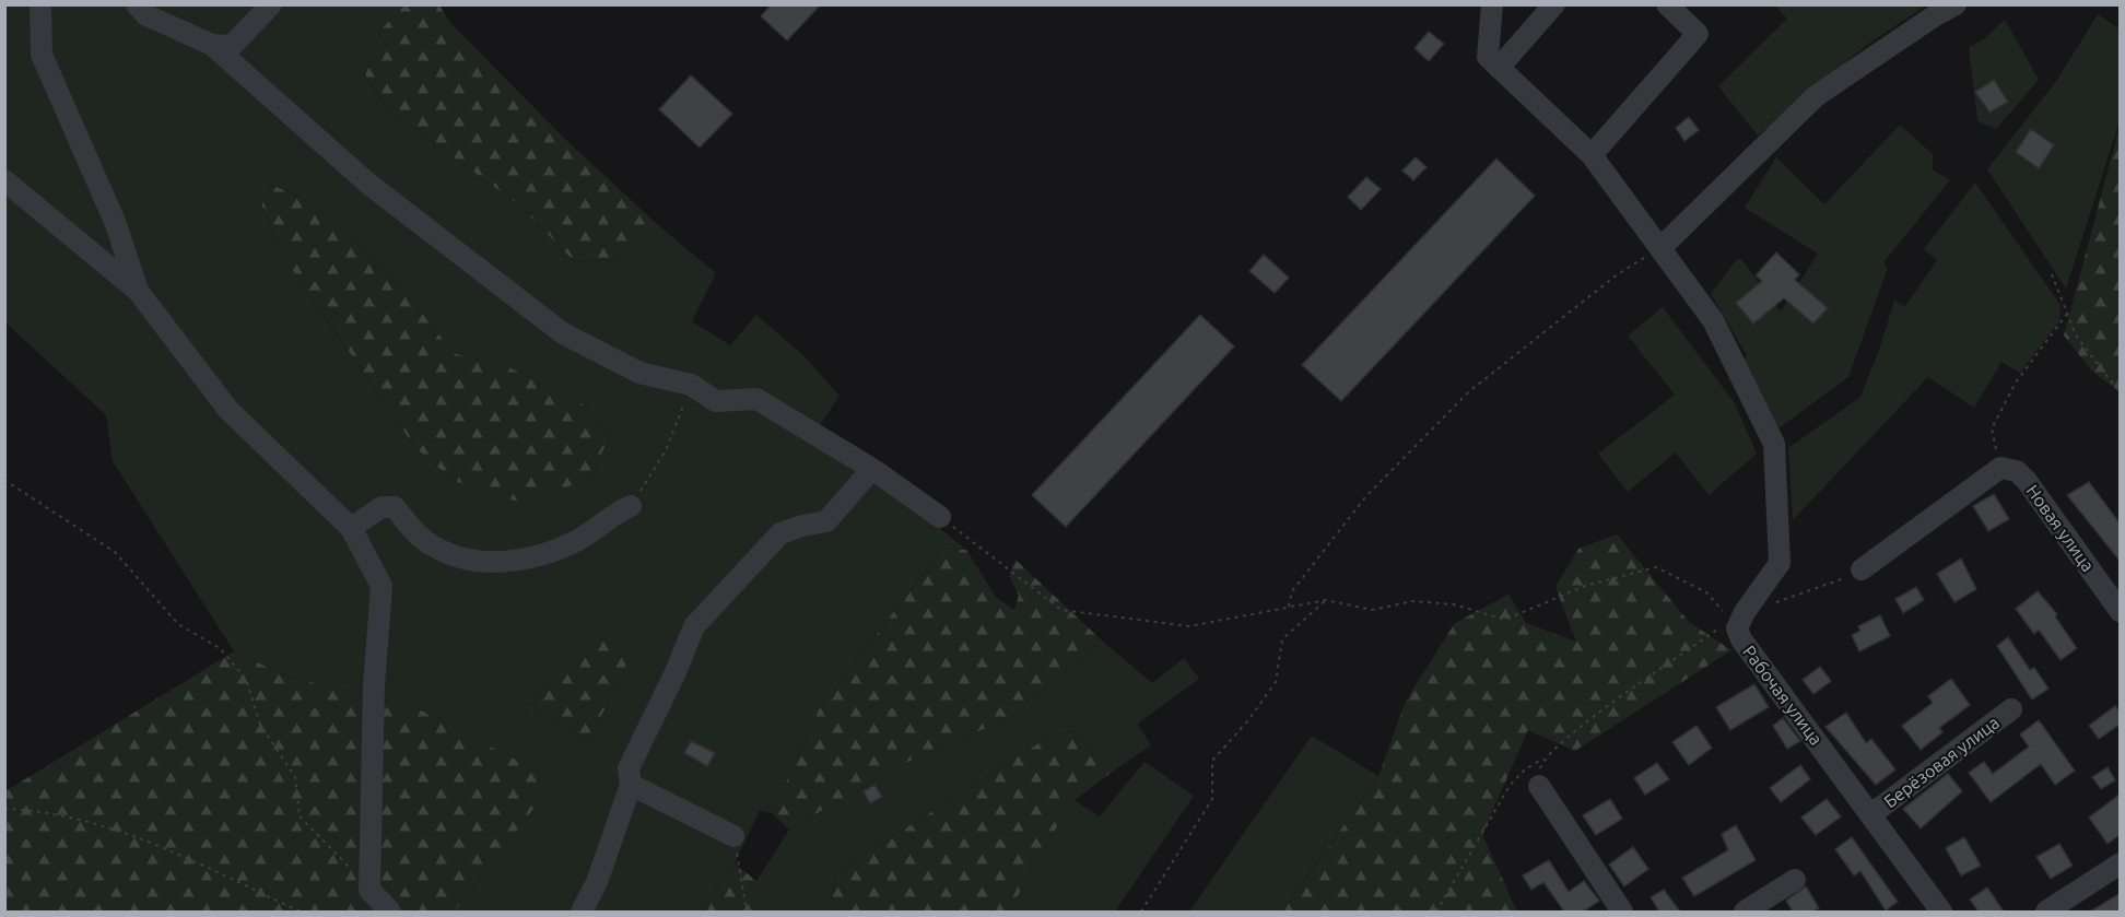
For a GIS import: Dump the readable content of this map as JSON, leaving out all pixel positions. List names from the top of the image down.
{
  "streets": {
    "street": ["Новая улица", "Рабочая улица", "Берёзовая улица"]
  },
  "crossings": [
    ["Рабочая улица", "Берёзовая улица"]
  ]
}
